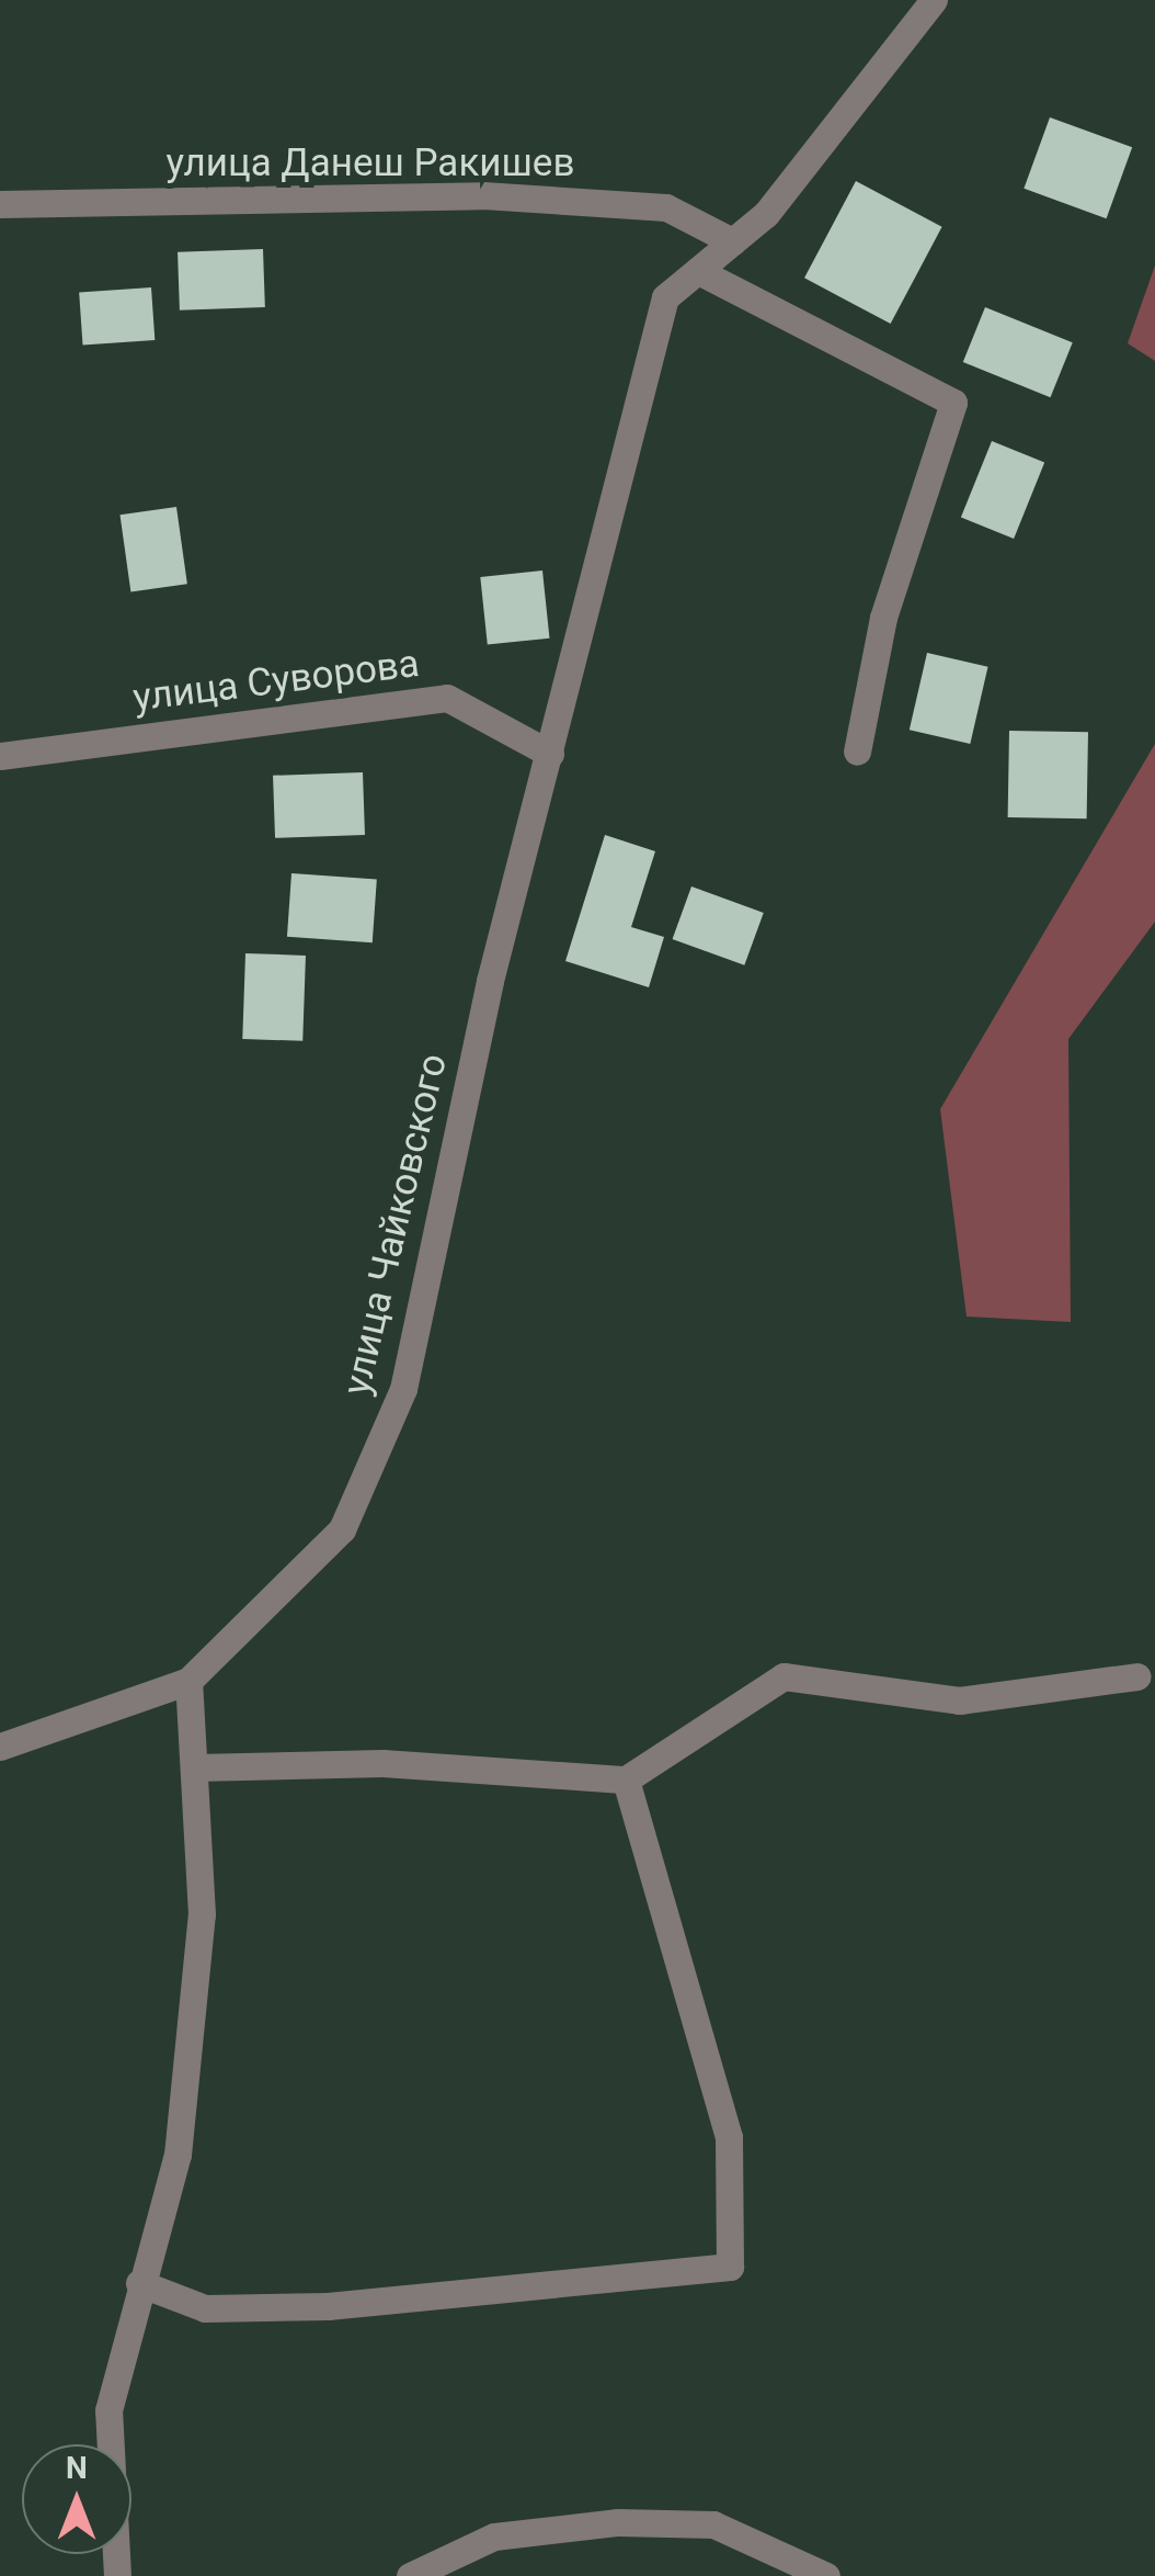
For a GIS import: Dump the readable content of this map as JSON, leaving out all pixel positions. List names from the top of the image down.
{
  "streets": {
    "street": ["улица Данеш Ракишев", "улица Суворова", "улица Чайковского"]
  },
  "crossings": [
    ["улица Данеш Ракишев", "улица Чайковского"],
    ["улица Суворова", "улица Чайковского"]
  ],
  "north": "top"
}
